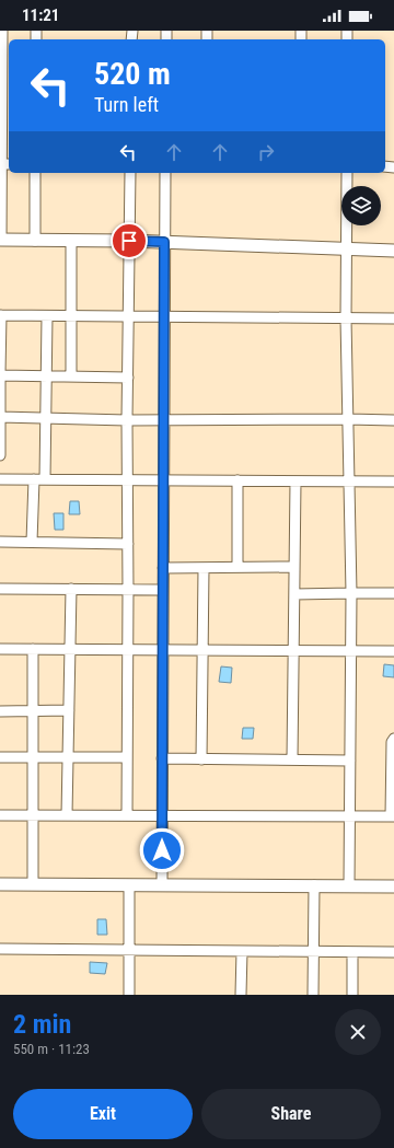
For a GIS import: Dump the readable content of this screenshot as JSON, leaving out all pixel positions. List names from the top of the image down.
{
  "page": {
    "status": "11:21",
    "turn": ["520 m", "Turn left"],
    "heading": ["2 min", "550 m · 11:23"],
    "buttons": ["Exit", "Share"]
  }
}
